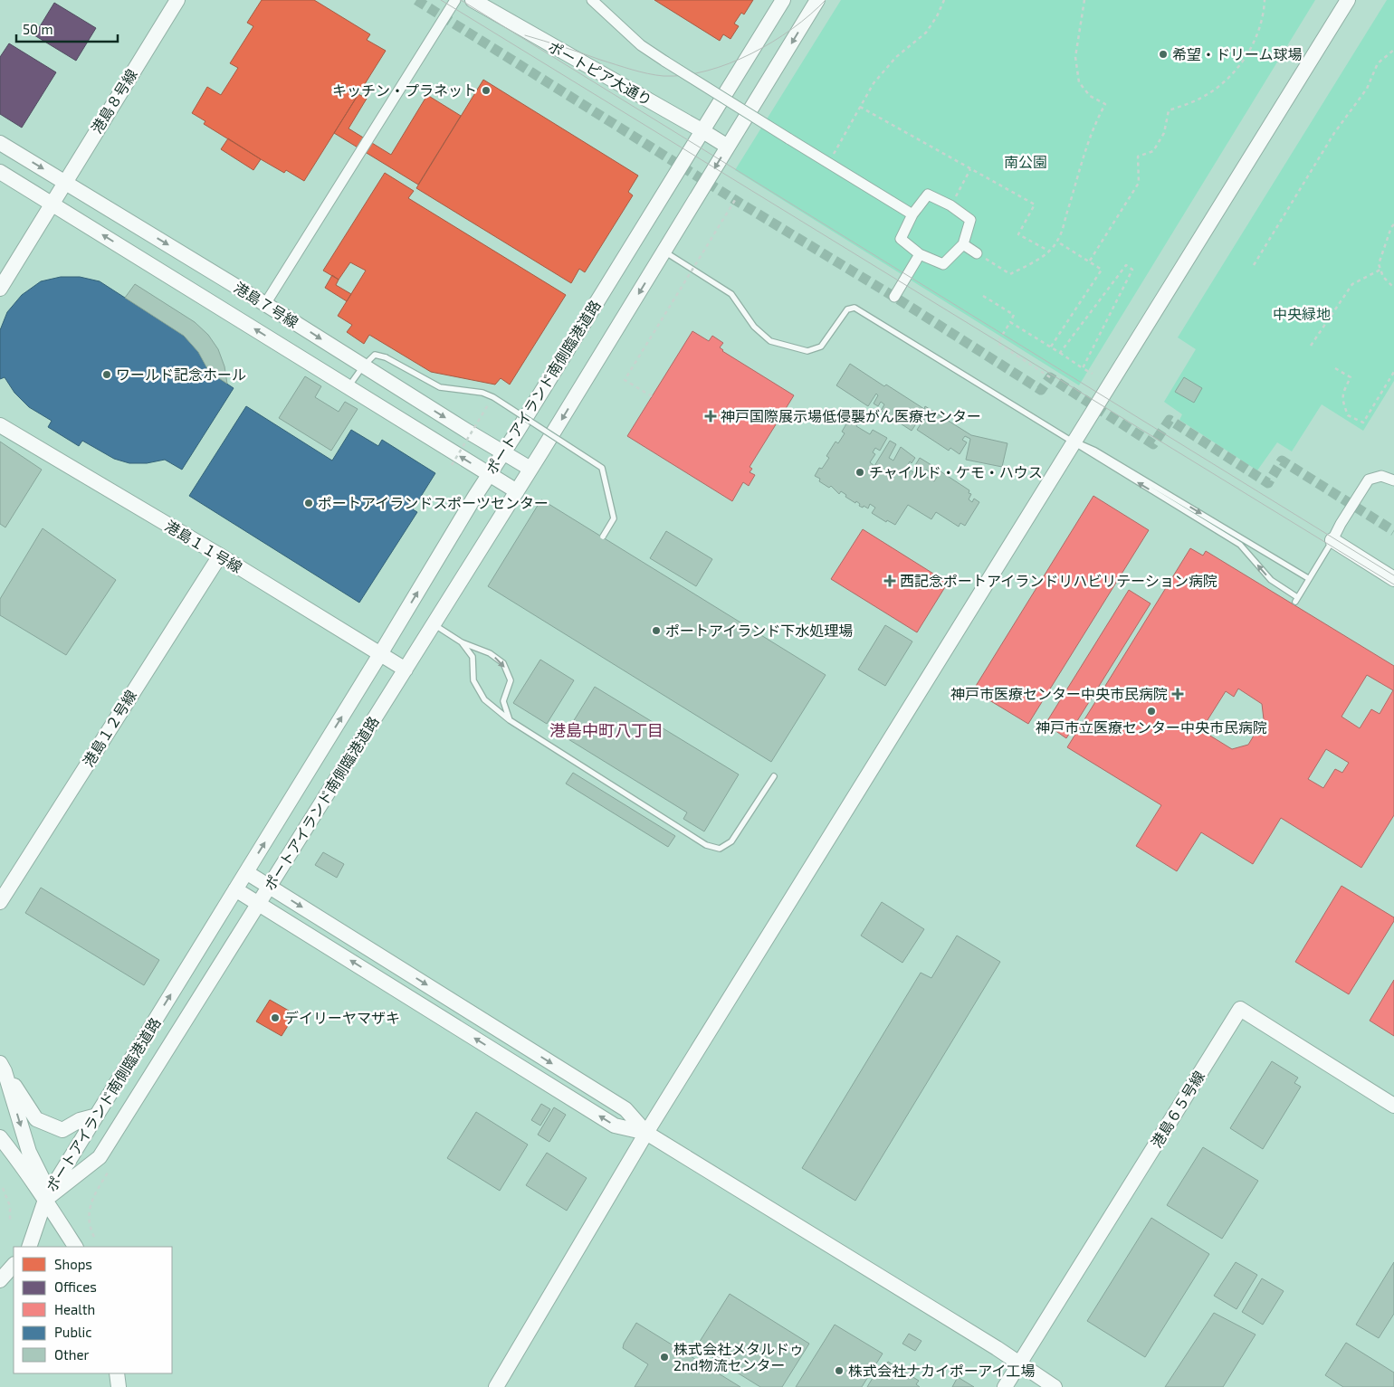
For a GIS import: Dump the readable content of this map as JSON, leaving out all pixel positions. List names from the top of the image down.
{
  "streets": {
    "street": [
      "ポートピア大通り",
      "港島８号線",
      "港島７号線",
      "ポートアイランド南側臨港道路",
      "港島１１号線",
      "港島１２号線",
      "港島６５号線"
    ]
  },
  "crossings": [
    ["ポートピア大通り", "ポートアイランド南側臨港道路"],
    ["港島８号線", "港島７号線"],
    ["港島７号線", "ポートアイランド南側臨港道路"],
    ["ポートアイランド南側臨港道路", "港島１１号線"],
    ["港島１１号線", "港島１２号線"]
  ],
  "districts": ["港島中町八丁目"],
  "parks": ["南公園", "中央緑地"],
  "places": {
    "other": [
      "希望・ドリーム球場",
      "キッチン・プラネット",
      "ワールド記念ホール",
      "チャイルド・ケモ・ハウス",
      "ポートアイランドスポーツセンター",
      "ポートアイランド下水処理場",
      "神戸市立医療センター中央市民病院",
      "デイリーヤマザキ",
      "株式会社メタルドゥ 2nd物流センター",
      "株式会社ナカイポーアイ工場"
    ],
    "health": ["神戸国際展示場低侵襲がん医療センター", "西記念ポートアイランドリハビリテーション病院", "神戸市医療センター中央市民病院"]
  },
  "legend": [
    "Shops",
    "Offices",
    "Health",
    "Public",
    "Other"
  ],
  "scale_bar": "50 m"
}
